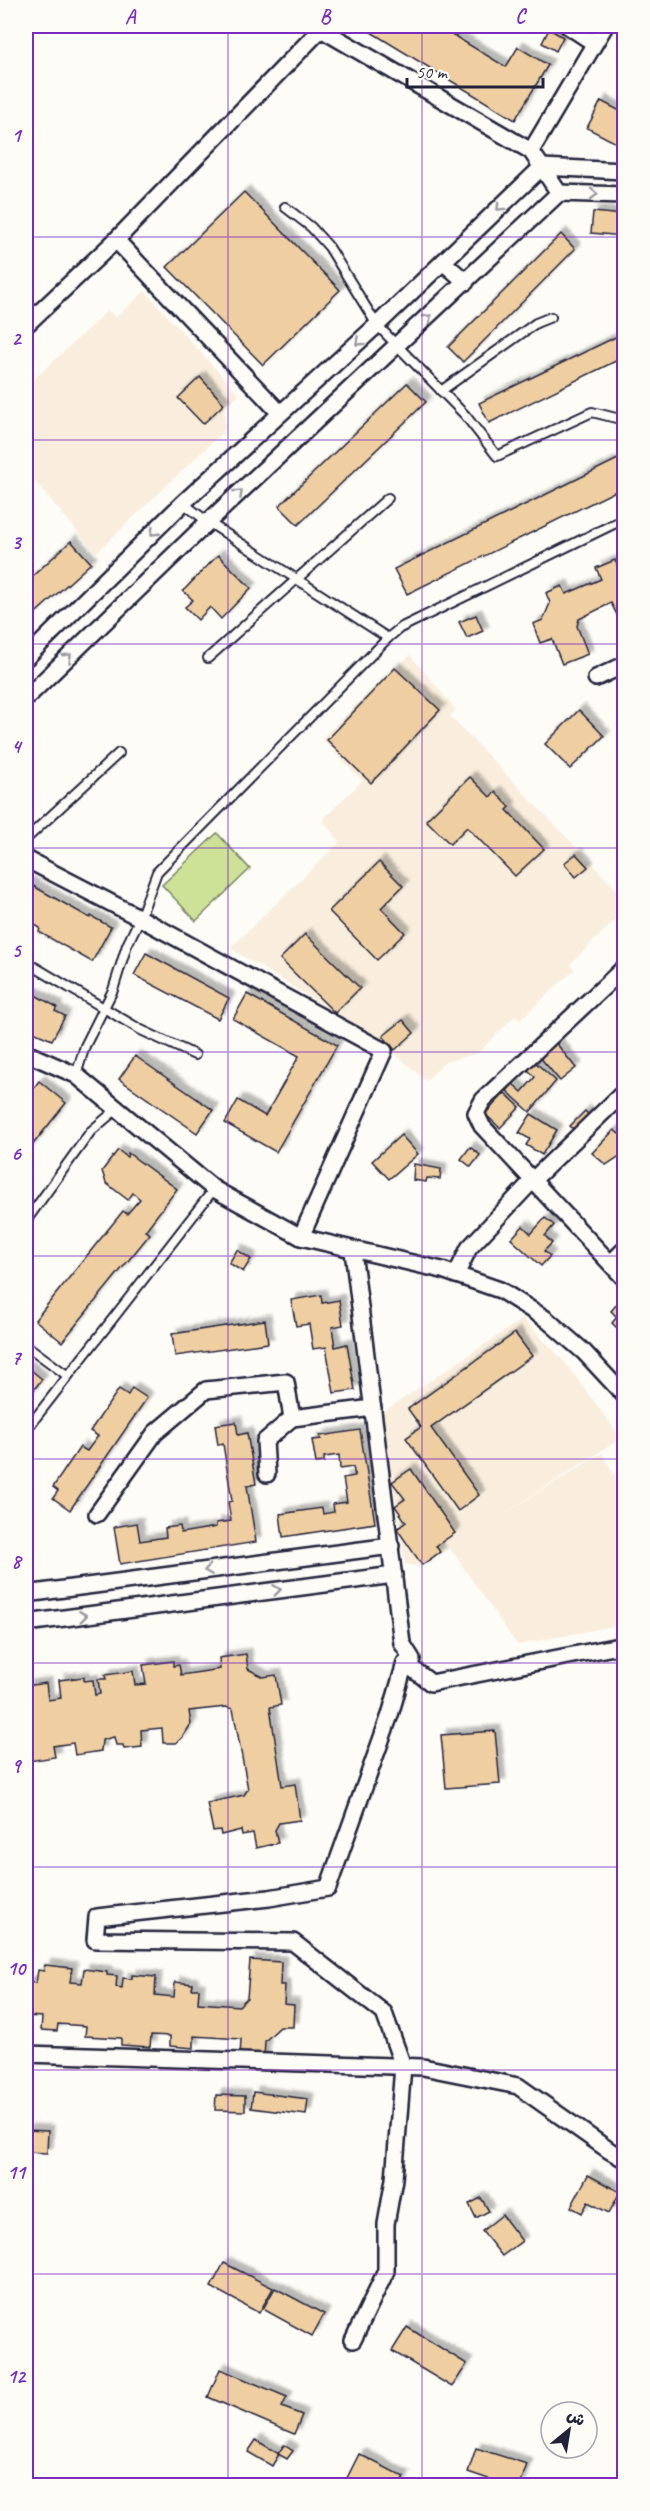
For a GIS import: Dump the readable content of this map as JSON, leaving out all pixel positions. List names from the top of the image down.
{
  "scale_bar": "50 m",
  "north": "top right",
  "grid": {
    "columns": ["A", "B", "C"],
    "rows": [
      "1",
      "2",
      "3",
      "4",
      "5",
      "6",
      "7",
      "8",
      "9",
      "10",
      "11",
      "12"
    ]
  }
}
